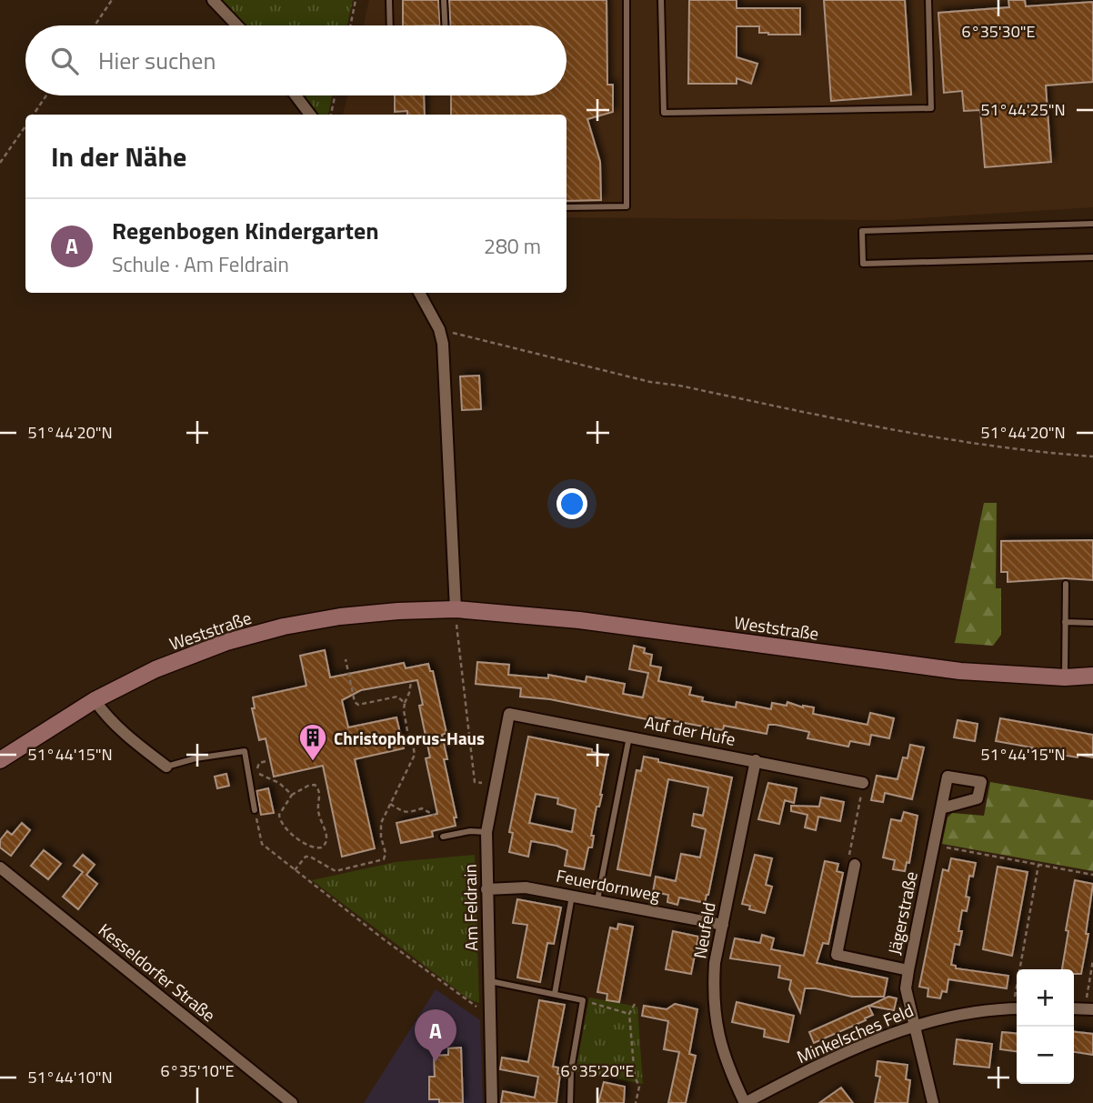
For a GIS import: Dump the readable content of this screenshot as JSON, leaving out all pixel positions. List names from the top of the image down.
{
  "streets": {
    "main road": ["Weststraße"],
    "street": [
      "Auf der Hufe",
      "Feuerdornweg",
      "Am Feldrain",
      "Jägerstraße",
      "Neufeld",
      "Kesseldorfer Straße",
      "Minkelsches Feld"
    ]
  },
  "crossings": [
    ["Auf der Hufe", "Am Feldrain"],
    ["Auf der Hufe", "Neufeld"],
    ["Feuerdornweg", "Am Feldrain"],
    ["Feuerdornweg", "Neufeld"],
    ["Jägerstraße", "Minkelsches Feld"],
    ["Neufeld", "Minkelsches Feld"]
  ],
  "places": {
    "building": ["Christophorus-Haus"]
  },
  "page": {
    "search": "Hier suchen",
    "heading": "In der Nähe",
    "list": [
      {
        "mark": "A",
        "name": "Regenbogen Kindergarten",
        "note": "Schule · Am Feldrain",
        "value": "280 m"
      }
    ],
    "map_buttons": ["+", "−"],
    "pins": "A"
  },
  "coordinates": [
    "6°35'30\"E",
    "51°44'25\"N",
    "51°44'20\"N",
    "51°44'15\"N",
    "6°35'10\"E",
    "6°35'20\"E",
    "51°44'10\"N"
  ]
}
